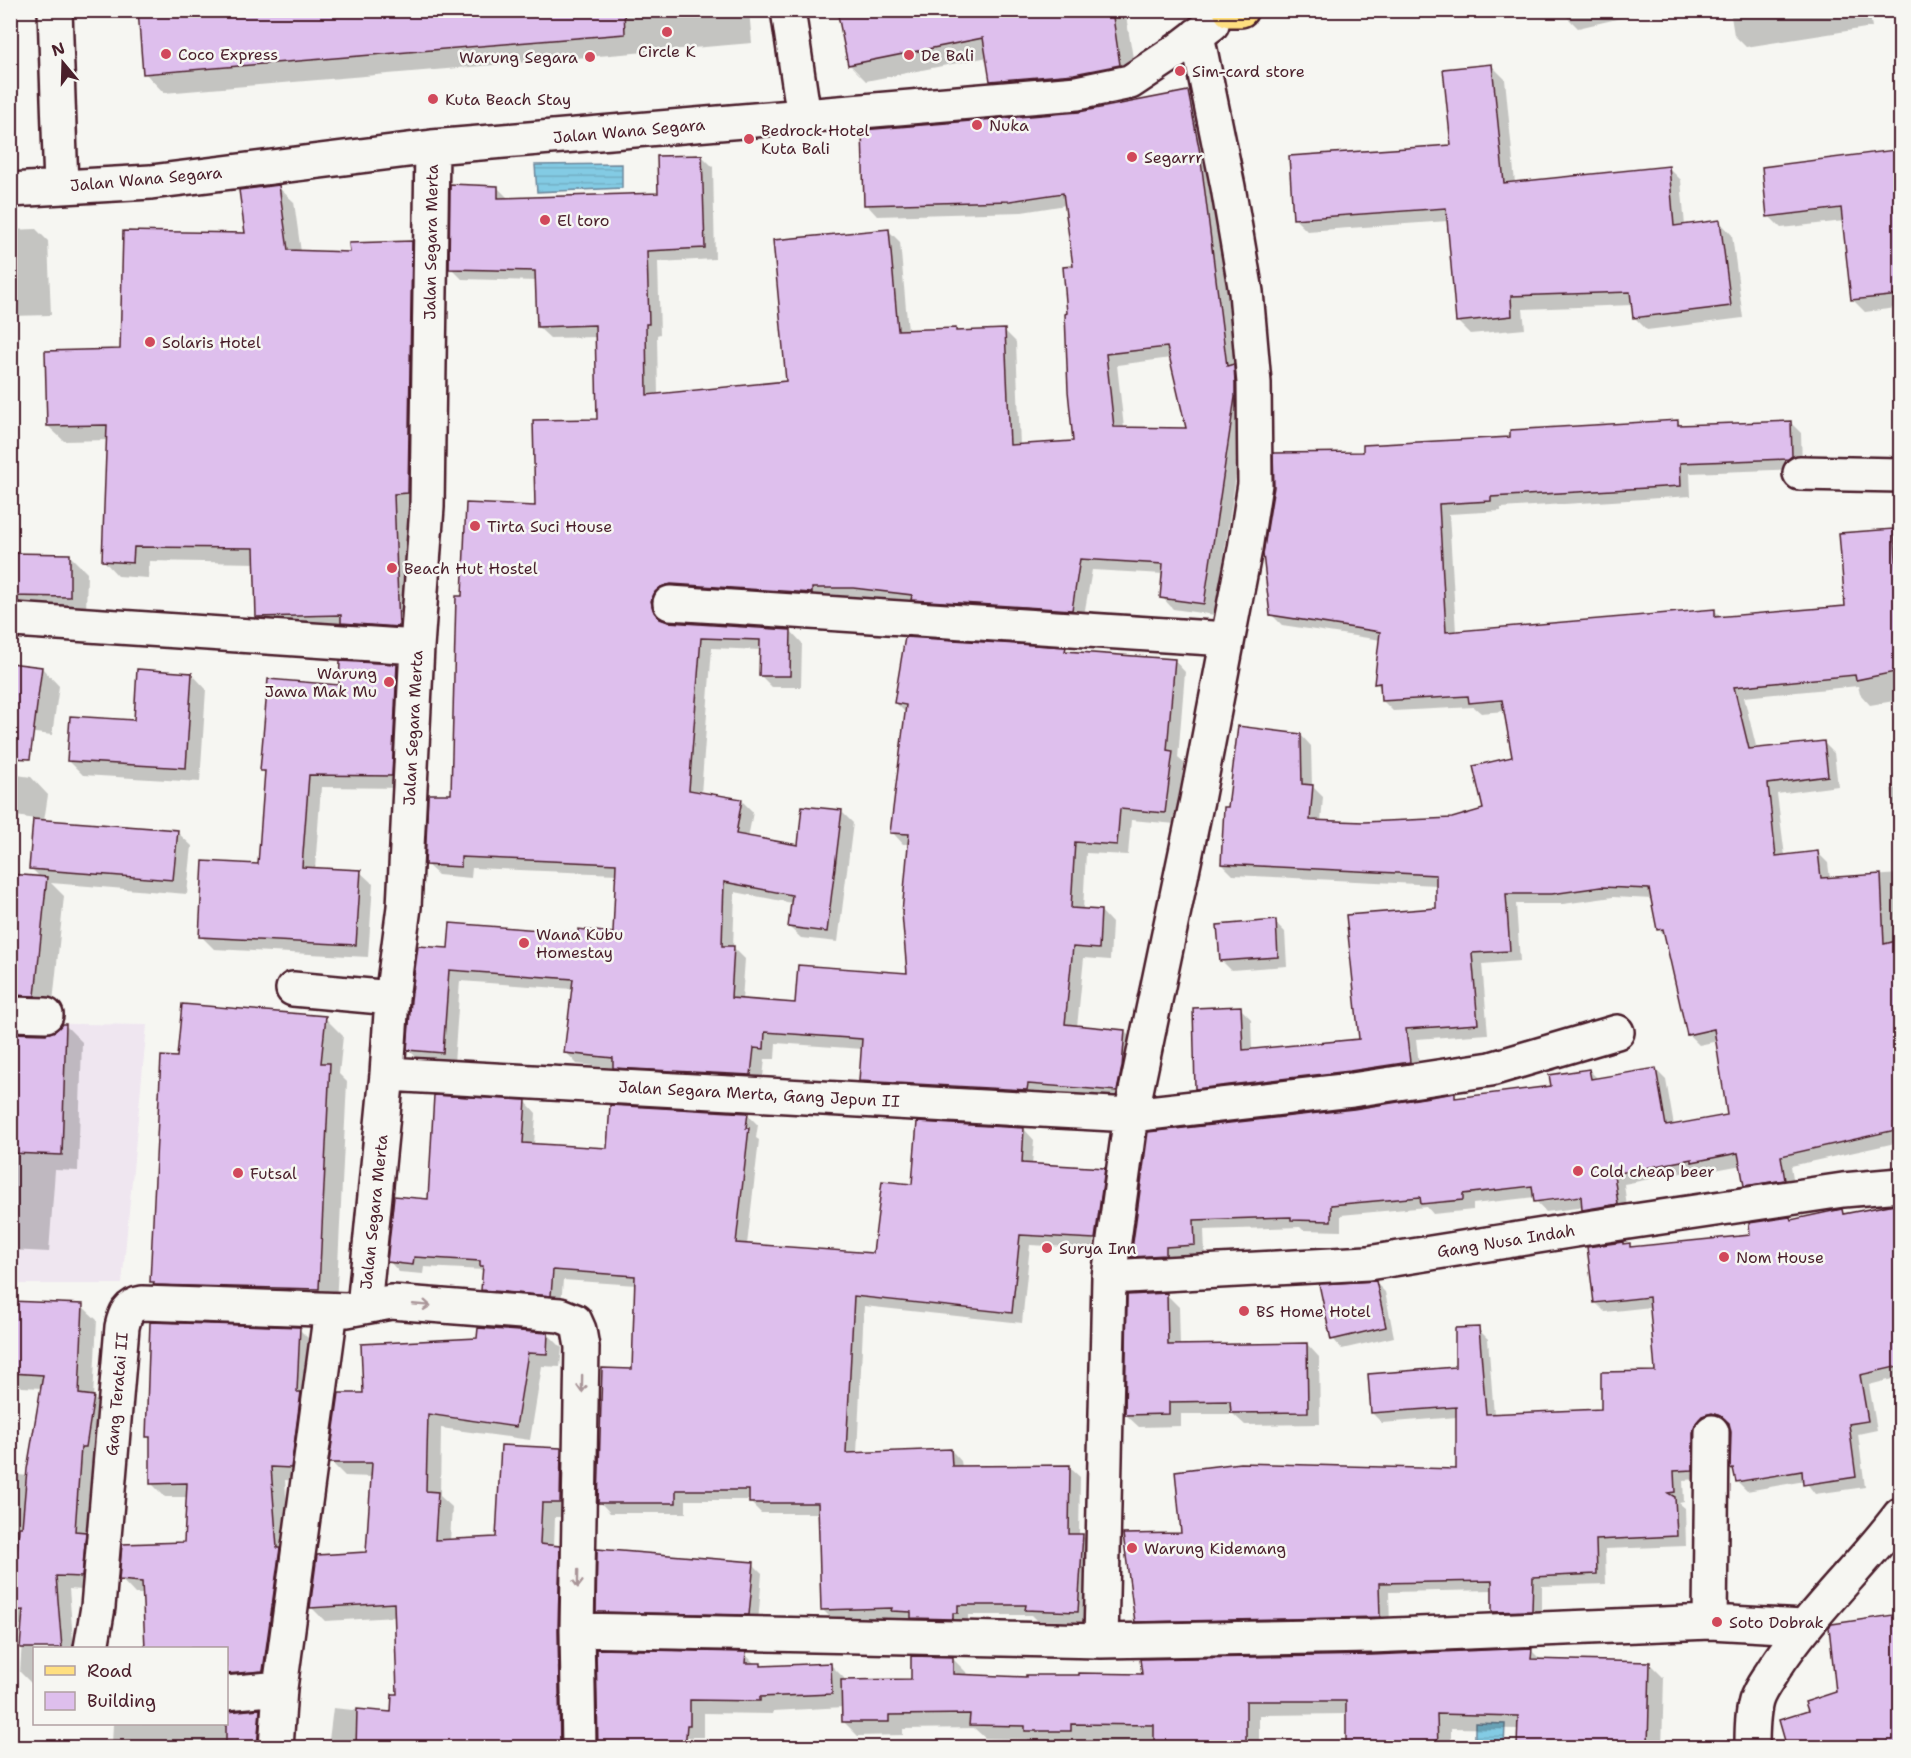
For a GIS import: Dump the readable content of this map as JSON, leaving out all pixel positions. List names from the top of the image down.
{
  "streets": {
    "street": [
      "Jalan Wana Segara",
      "Jalan Segara Merta",
      "Jalan Segara Merta, Gang Jepun II",
      "Gang Nusa Indah",
      "Gang Teratai II"
    ]
  },
  "crossings": [
    ["Jalan Wana Segara", "Jalan Segara Merta"],
    ["Jalan Segara Merta", "Jalan Segara Merta, Gang Jepun II"],
    ["Jalan Segara Merta", "Gang Teratai II"]
  ],
  "places": [
    "Circle K",
    "Coco Express",
    "De Bali",
    "Warung Segara",
    "Sim-card store",
    "Kuta Beach Stay",
    "Nuka",
    "Bedrock Hotel Kuta Bali",
    "Segarrr",
    "El toro",
    "Solaris Hotel",
    "Tirta Suci House",
    "Beach Hut Hostel",
    "Warung Jawa Mak Mu",
    "Wana Kubu Homestay",
    "Cold cheap beer",
    "Futsal",
    "Surya Inn",
    "Nom House",
    "BS Home Hotel",
    "Warung Kidemang",
    "Soto Dobrak"
  ],
  "legend": ["Road", "Building"],
  "north": "top"
}
